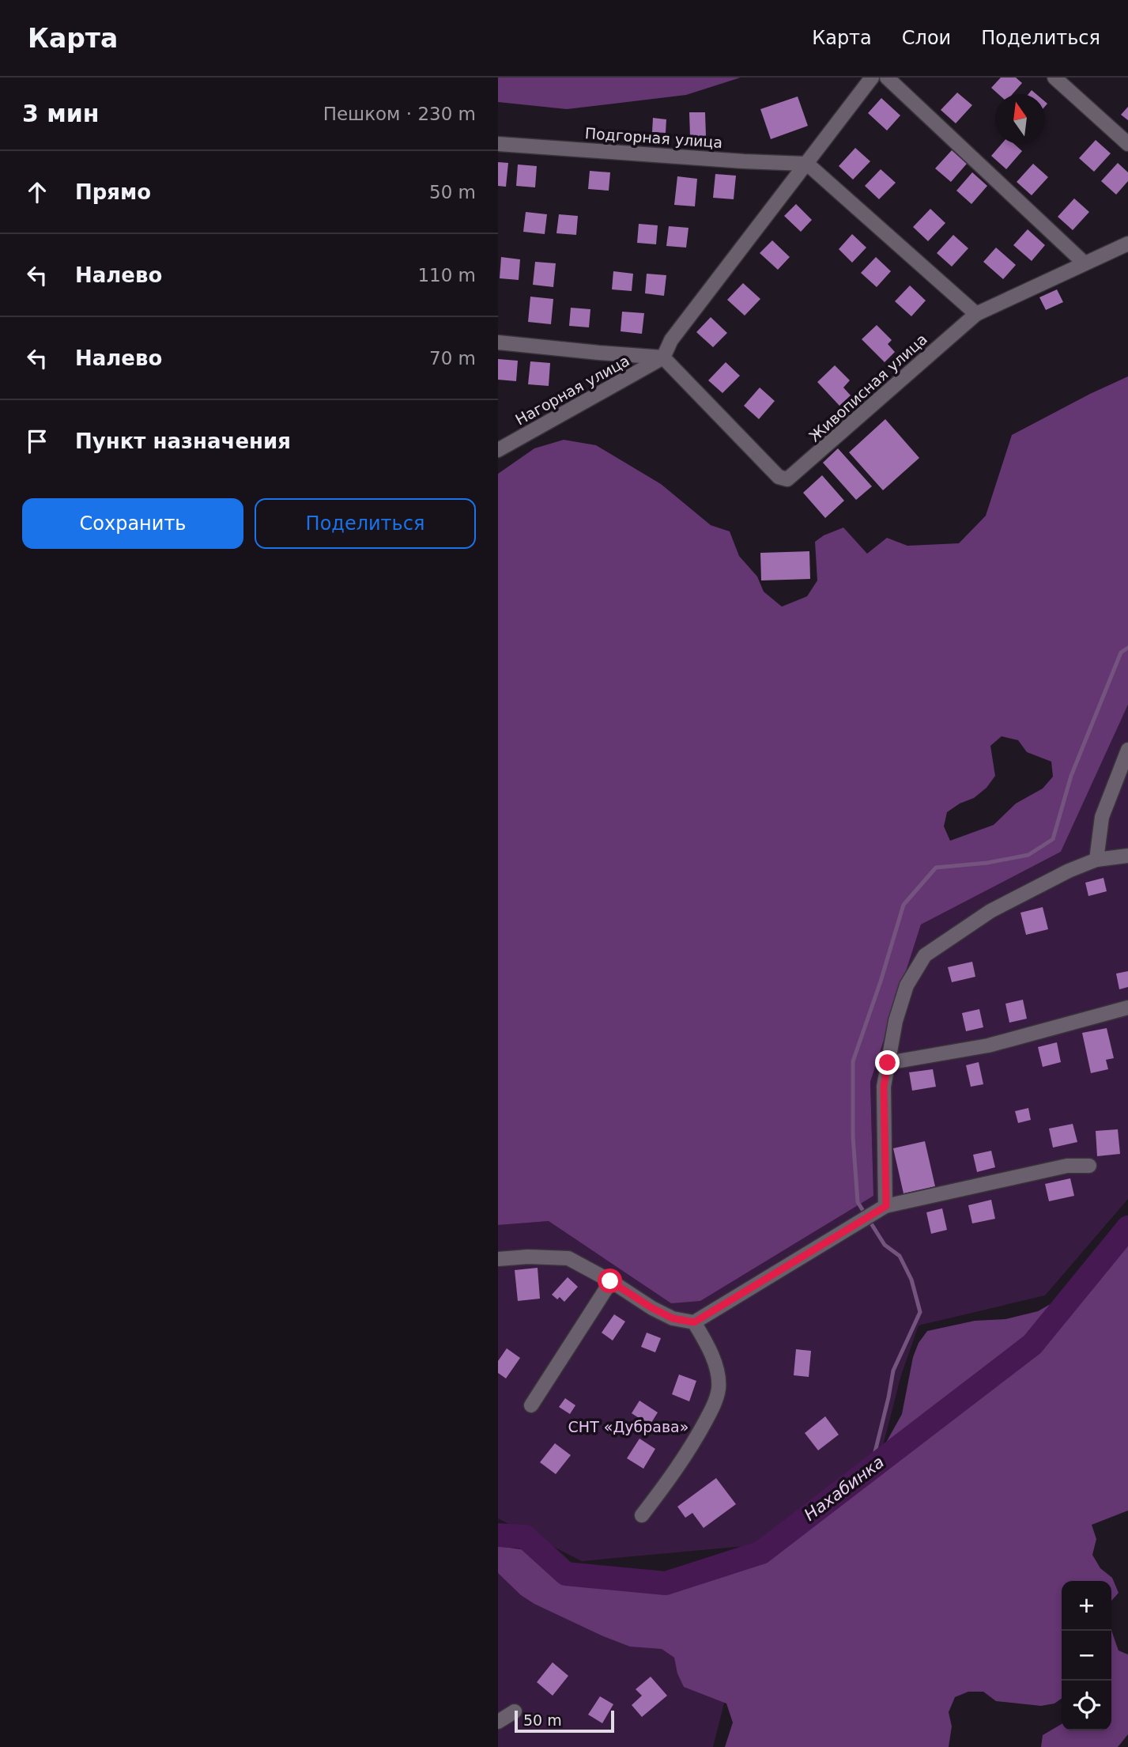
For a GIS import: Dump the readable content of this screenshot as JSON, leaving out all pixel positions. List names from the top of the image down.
{
  "streets": {
    "street": ["Подгорная улица", "Живописная улица", "Нагорная улица"]
  },
  "crossings": [
    ["Живописная улица", "Нагорная улица"]
  ],
  "water": ["Нахабинка"],
  "parks": ["СНТ «Дубрава»"],
  "scale_bar": "50 m",
  "north": "top",
  "page": {
    "header": "Карта",
    "nav": ["Карта", "Слои", "Поделиться"],
    "heading": ["3 мин", "Пешком · 230 m"],
    "list": [
      ["Прямо", "50 m"],
      ["Налево", "110 m"],
      ["Налево", "70 m"],
      "Пункт назначения"
    ],
    "buttons": ["Сохранить", "Поделиться"],
    "map_buttons": ["+", "−"],
    "scale": "50 m"
  }
}
